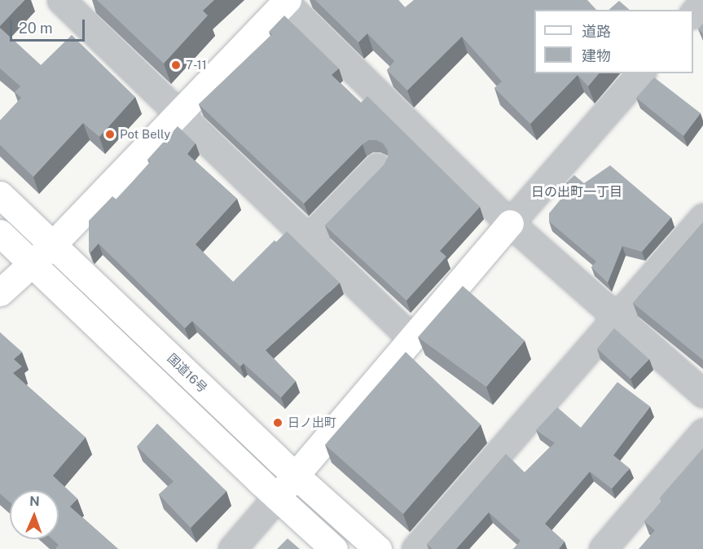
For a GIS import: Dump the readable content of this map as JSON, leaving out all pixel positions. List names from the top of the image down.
{
  "streets": {
    "main road": ["国道16号"]
  },
  "districts": ["日の出町一丁目"],
  "places": ["7-11", "Pot Belly", "日ノ出町"],
  "legend": ["道路", "建物"],
  "scale_bar": "20 m",
  "north": "top"
}
